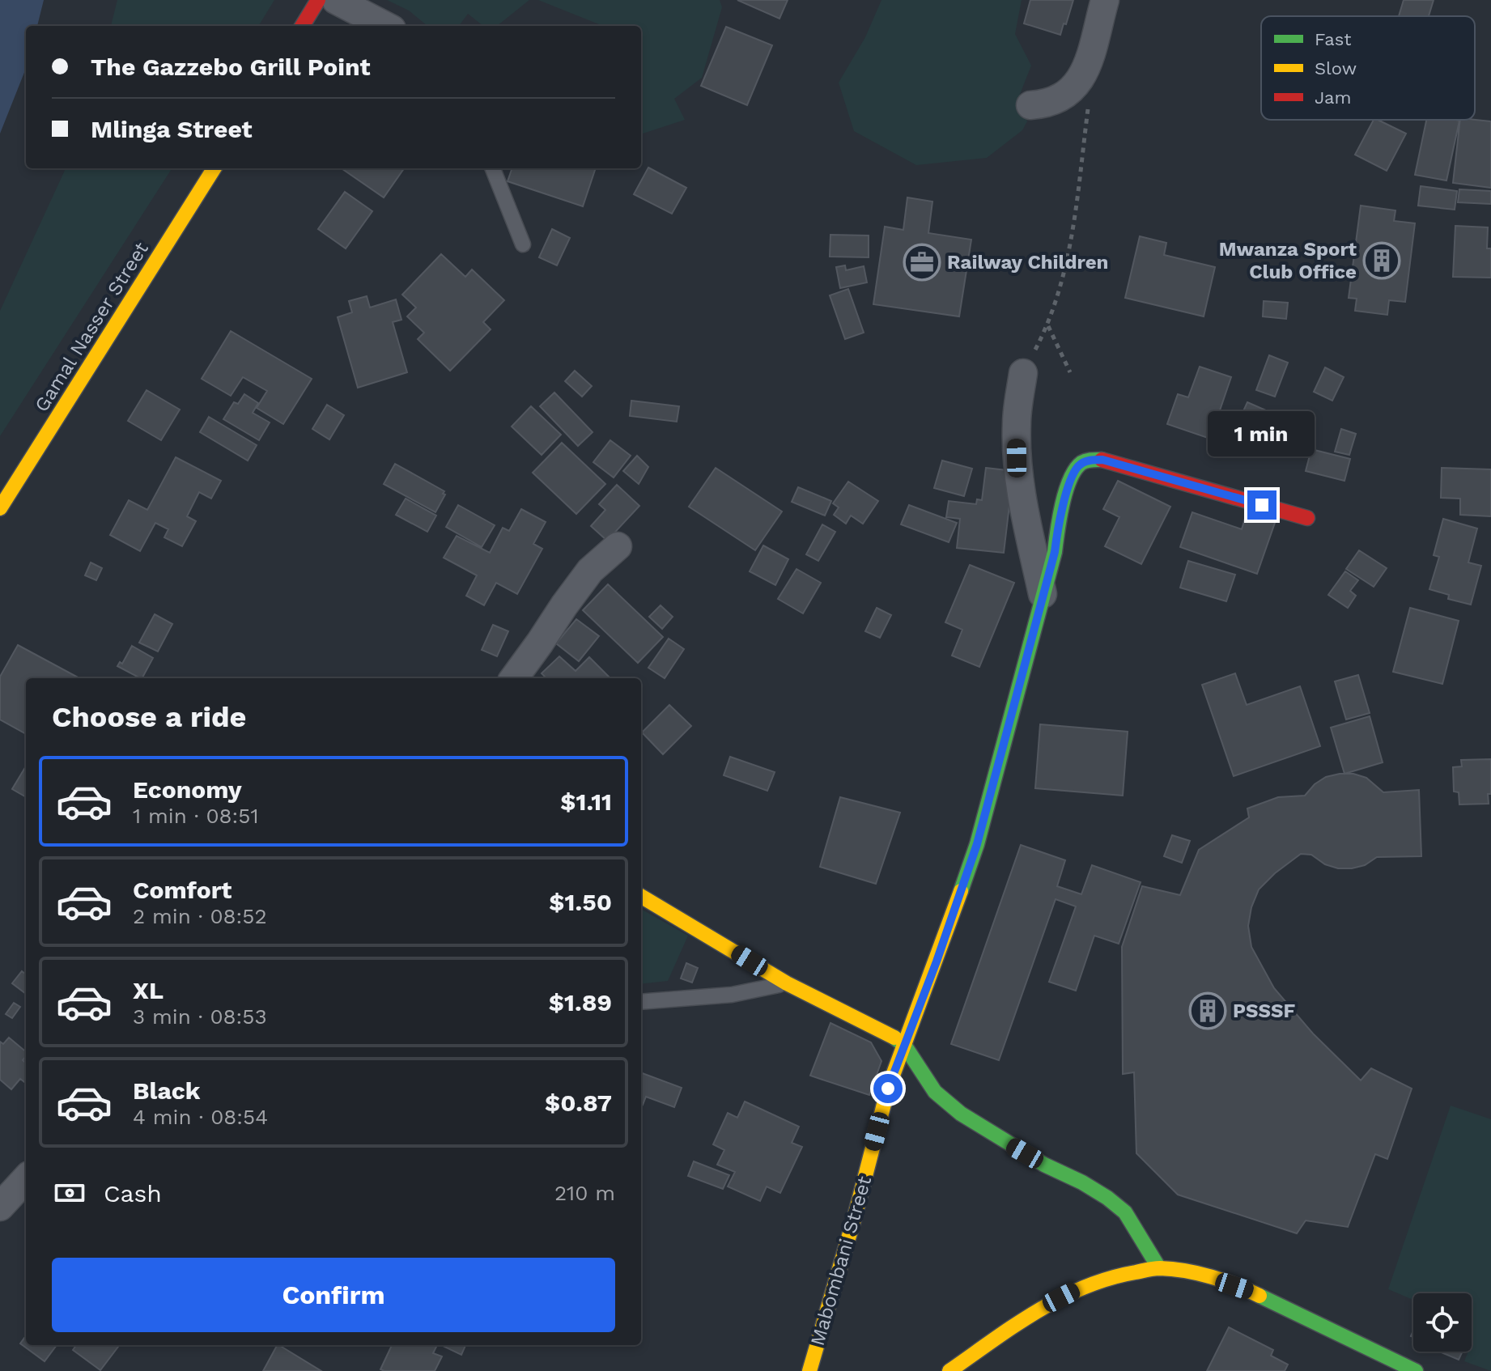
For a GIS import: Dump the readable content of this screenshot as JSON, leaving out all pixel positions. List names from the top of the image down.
{
  "streets": {
    "street": ["Gamal Nasser Street", "Mabombani Street"]
  },
  "places": {
    "building": ["Mwanza Sport Club Office", "PSSSF"],
    "office": ["Railway Children"]
  },
  "legend": ["Fast", "Slow", "Jam"],
  "page": {
    "banner": ["The Gazzebo Grill Point", "Mlinga Street"],
    "bubble": "1 min",
    "heading": "Choose a ride",
    "list": [
      {
        "name": "Economy",
        "note": "1 min · 08:51",
        "value": "$1.11"
      },
      {
        "name": "Comfort",
        "note": "2 min · 08:52",
        "value": "$1.50"
      },
      {
        "name": "XL",
        "note": "3 min · 08:53",
        "value": "$1.89"
      },
      {
        "name": "Black",
        "note": "4 min · 08:54",
        "value": "$0.87"
      }
    ],
    "pay": ["Cash", "210 m"],
    "buttons": "Confirm"
  }
}
